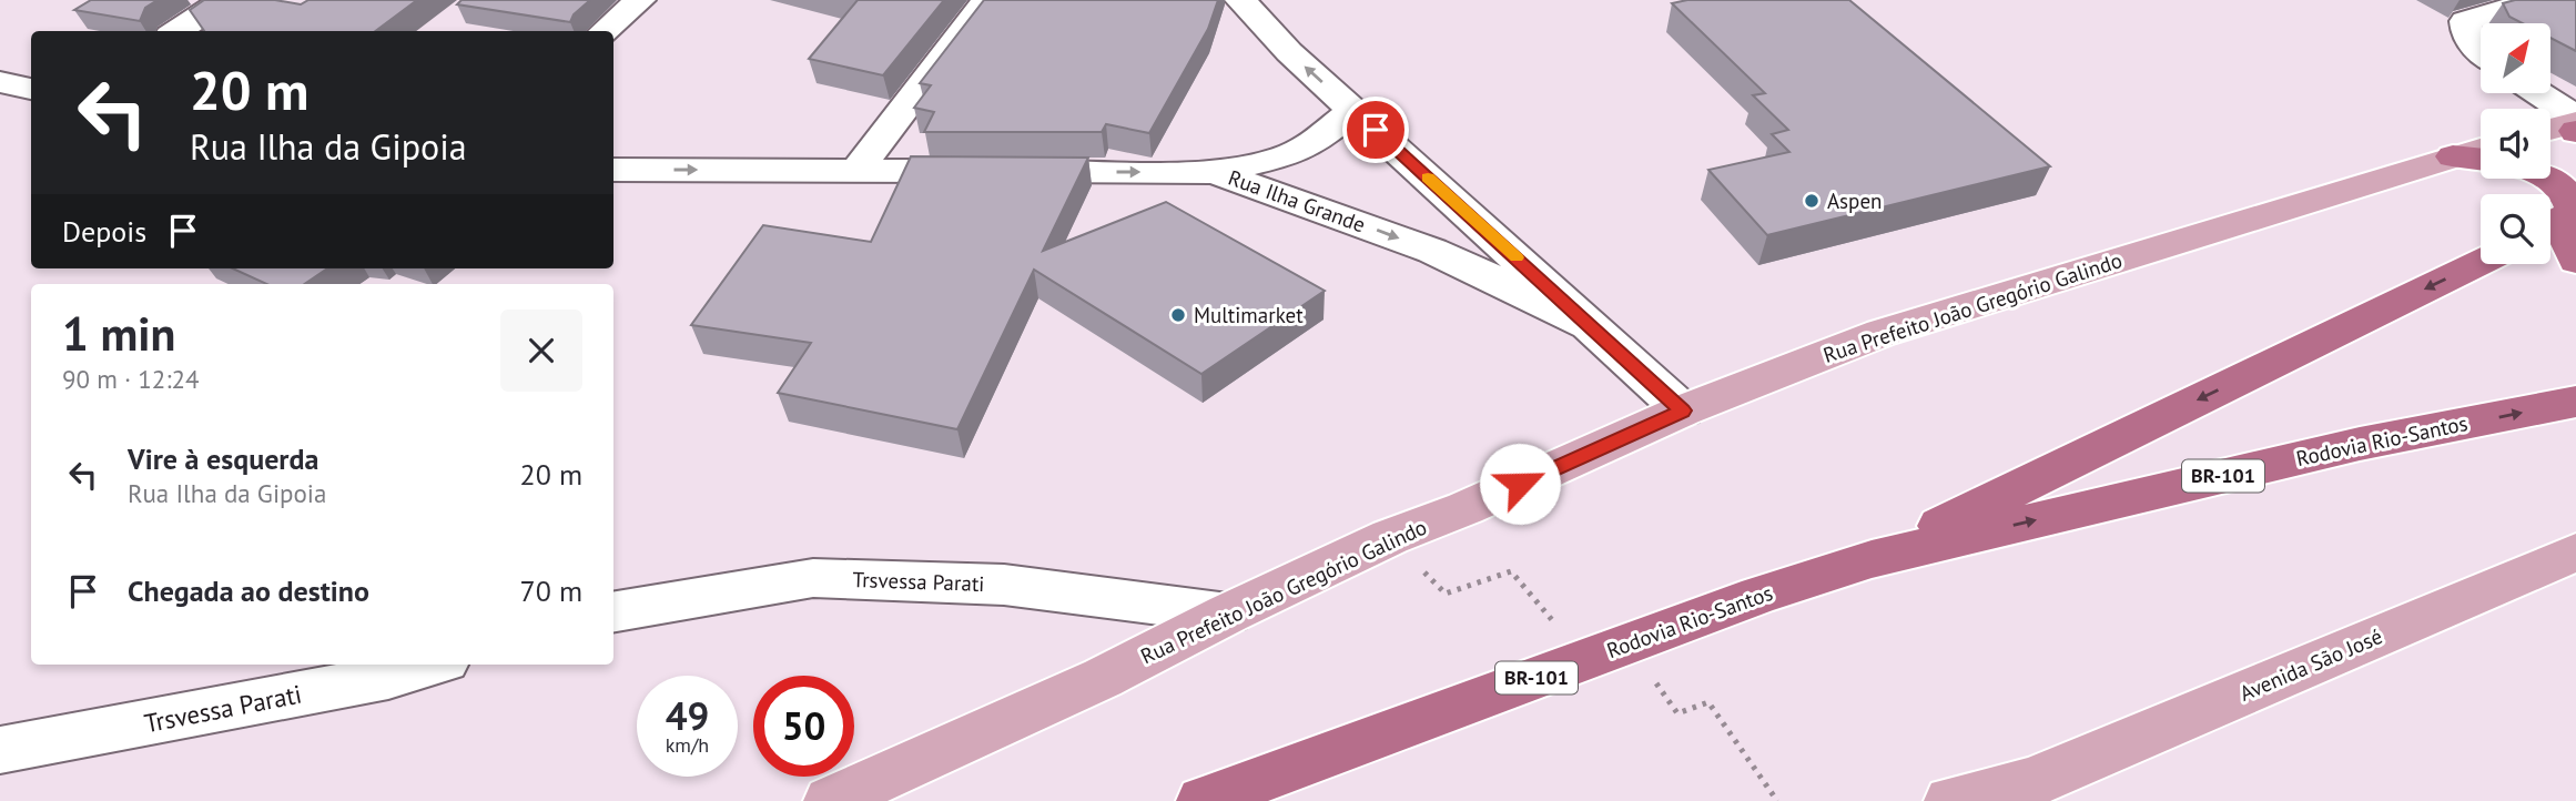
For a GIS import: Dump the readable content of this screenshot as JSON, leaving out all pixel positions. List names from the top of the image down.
{
  "streets": {
    "highway": ["Rodovia Rio-Santos", "BR-101"],
    "main road": ["Rua Prefeito João Gregório Galindo", "Avenida São José"],
    "street": ["Rua Ilha Grande", "Trsvessa Parati"]
  },
  "crossings": [
    ["Rua Prefeito João Gregório Galindo", "Trsvessa Parati"]
  ],
  "one_way": ["Rua Ilha Grande"],
  "places": ["Aspen", "Multimarket"],
  "north": "top right",
  "page": {
    "turn": ["20 m", "Rua Ilha da Gipoia"],
    "then": "Depois",
    "heading": ["1 min", "90 m · 12:24"],
    "list": [
      {
        "name": "Vire à esquerda",
        "note": "Rua Ilha da Gipoia",
        "value": "20 m"
      },
      {
        "name": "Chegada ao destino",
        "value": "70 m"
      }
    ],
    "speed": "49 km/h",
    "limit": "50"
  }
}
